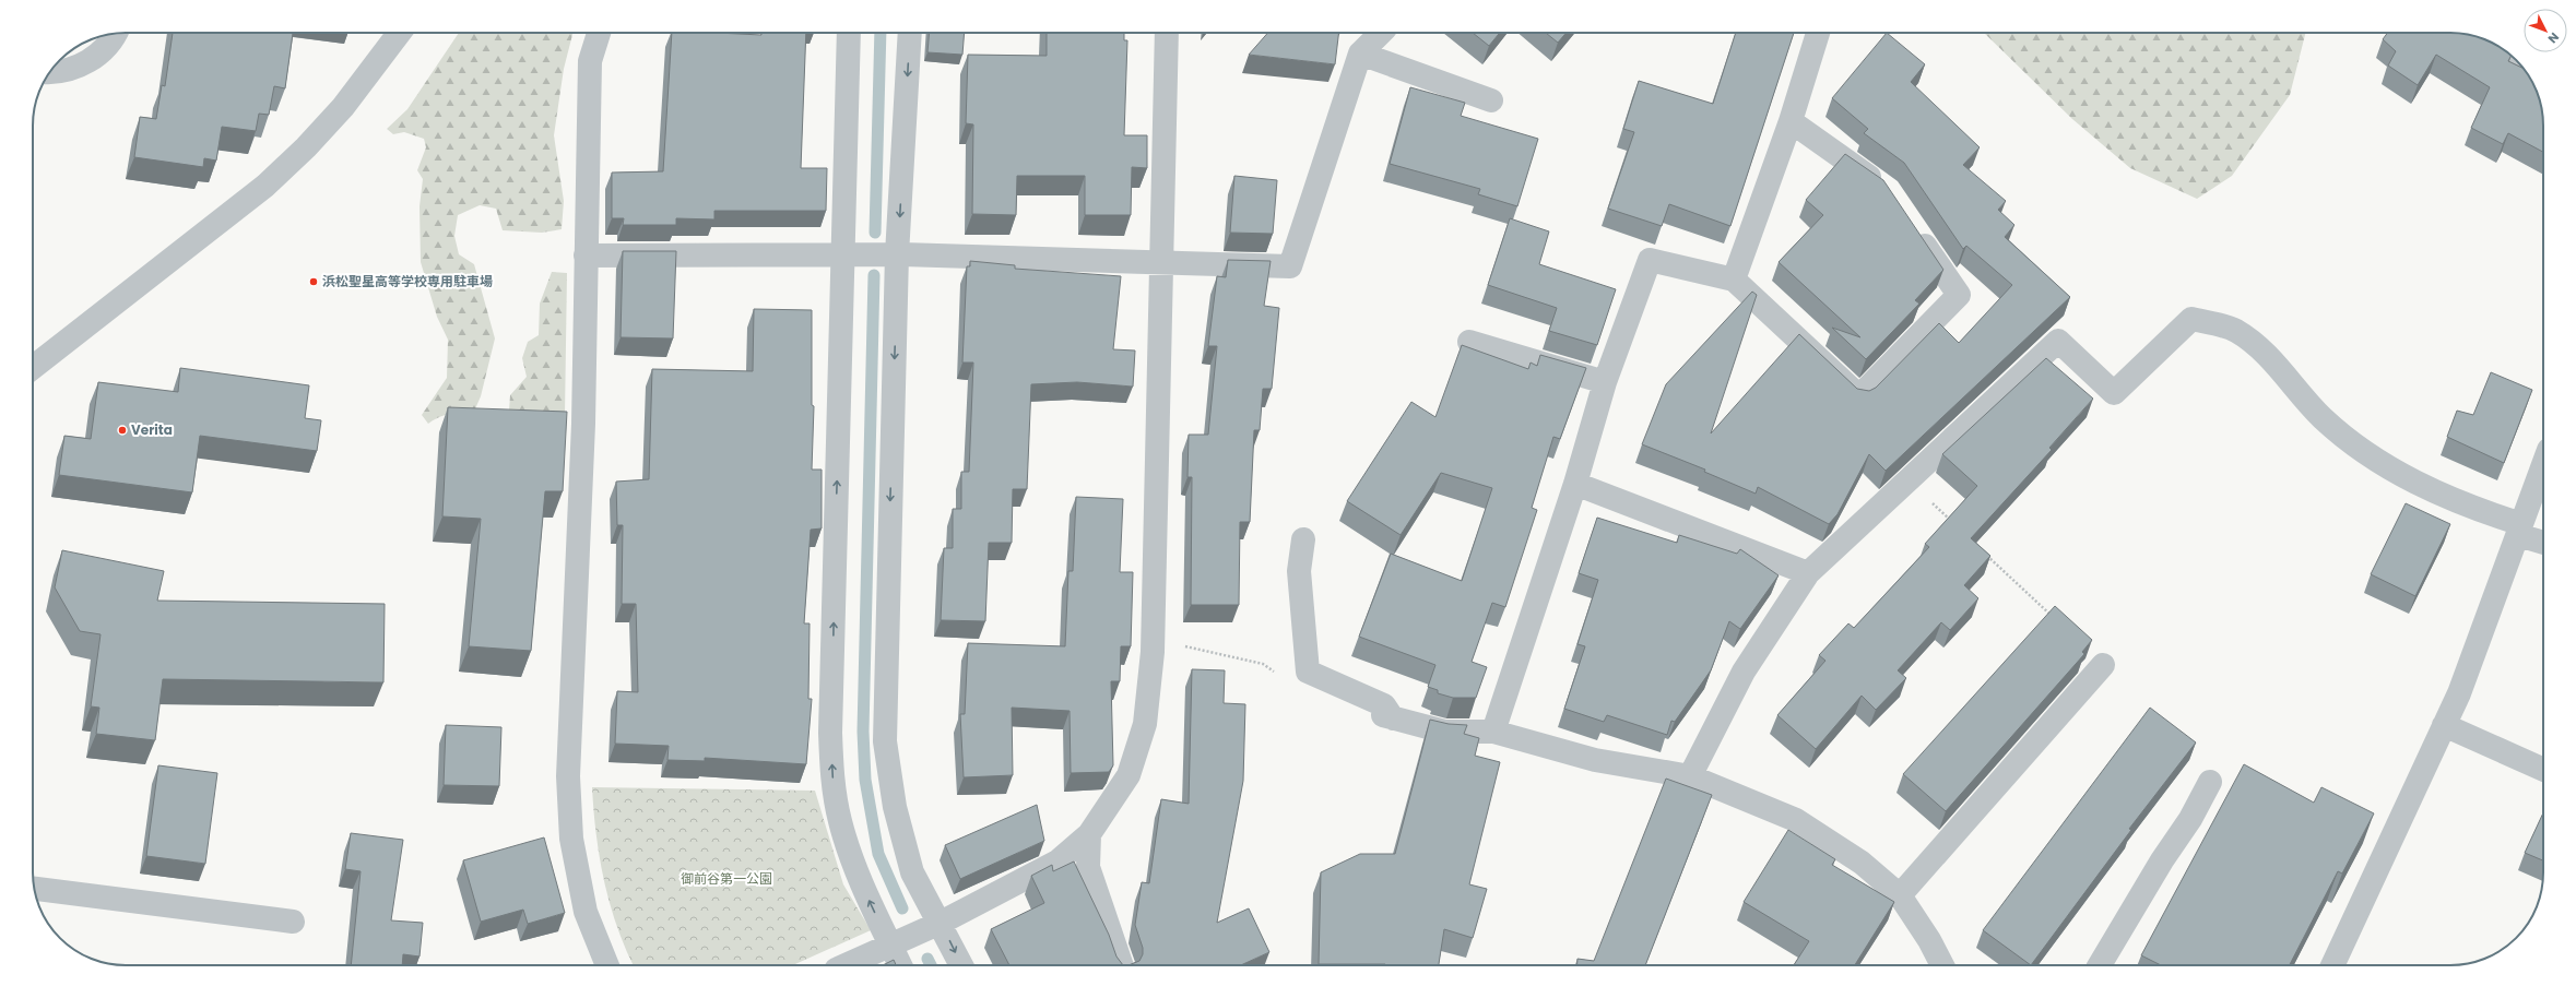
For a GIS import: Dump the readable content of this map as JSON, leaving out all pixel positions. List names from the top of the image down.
{
  "parks": ["御前谷第一公園"],
  "places": ["浜松聖星高等学校専用駐車場", "Verita"],
  "north": "bottom right"
}
